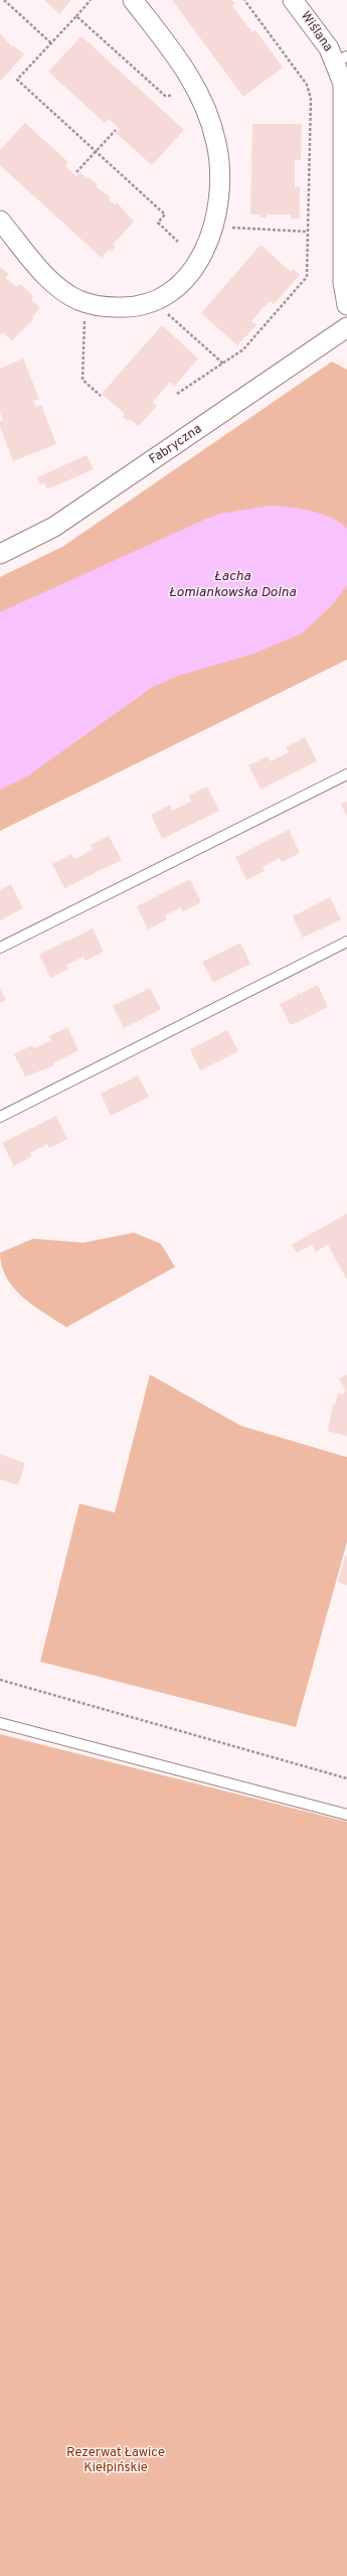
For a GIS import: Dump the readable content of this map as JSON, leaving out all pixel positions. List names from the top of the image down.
{
  "streets": {
    "street": ["Wiślana", "Fabryczna"]
  },
  "water": ["Łacha Łomiankowska Dolna"],
  "parks": ["Rezerwat Ławice Kiełpińskie"]
}
